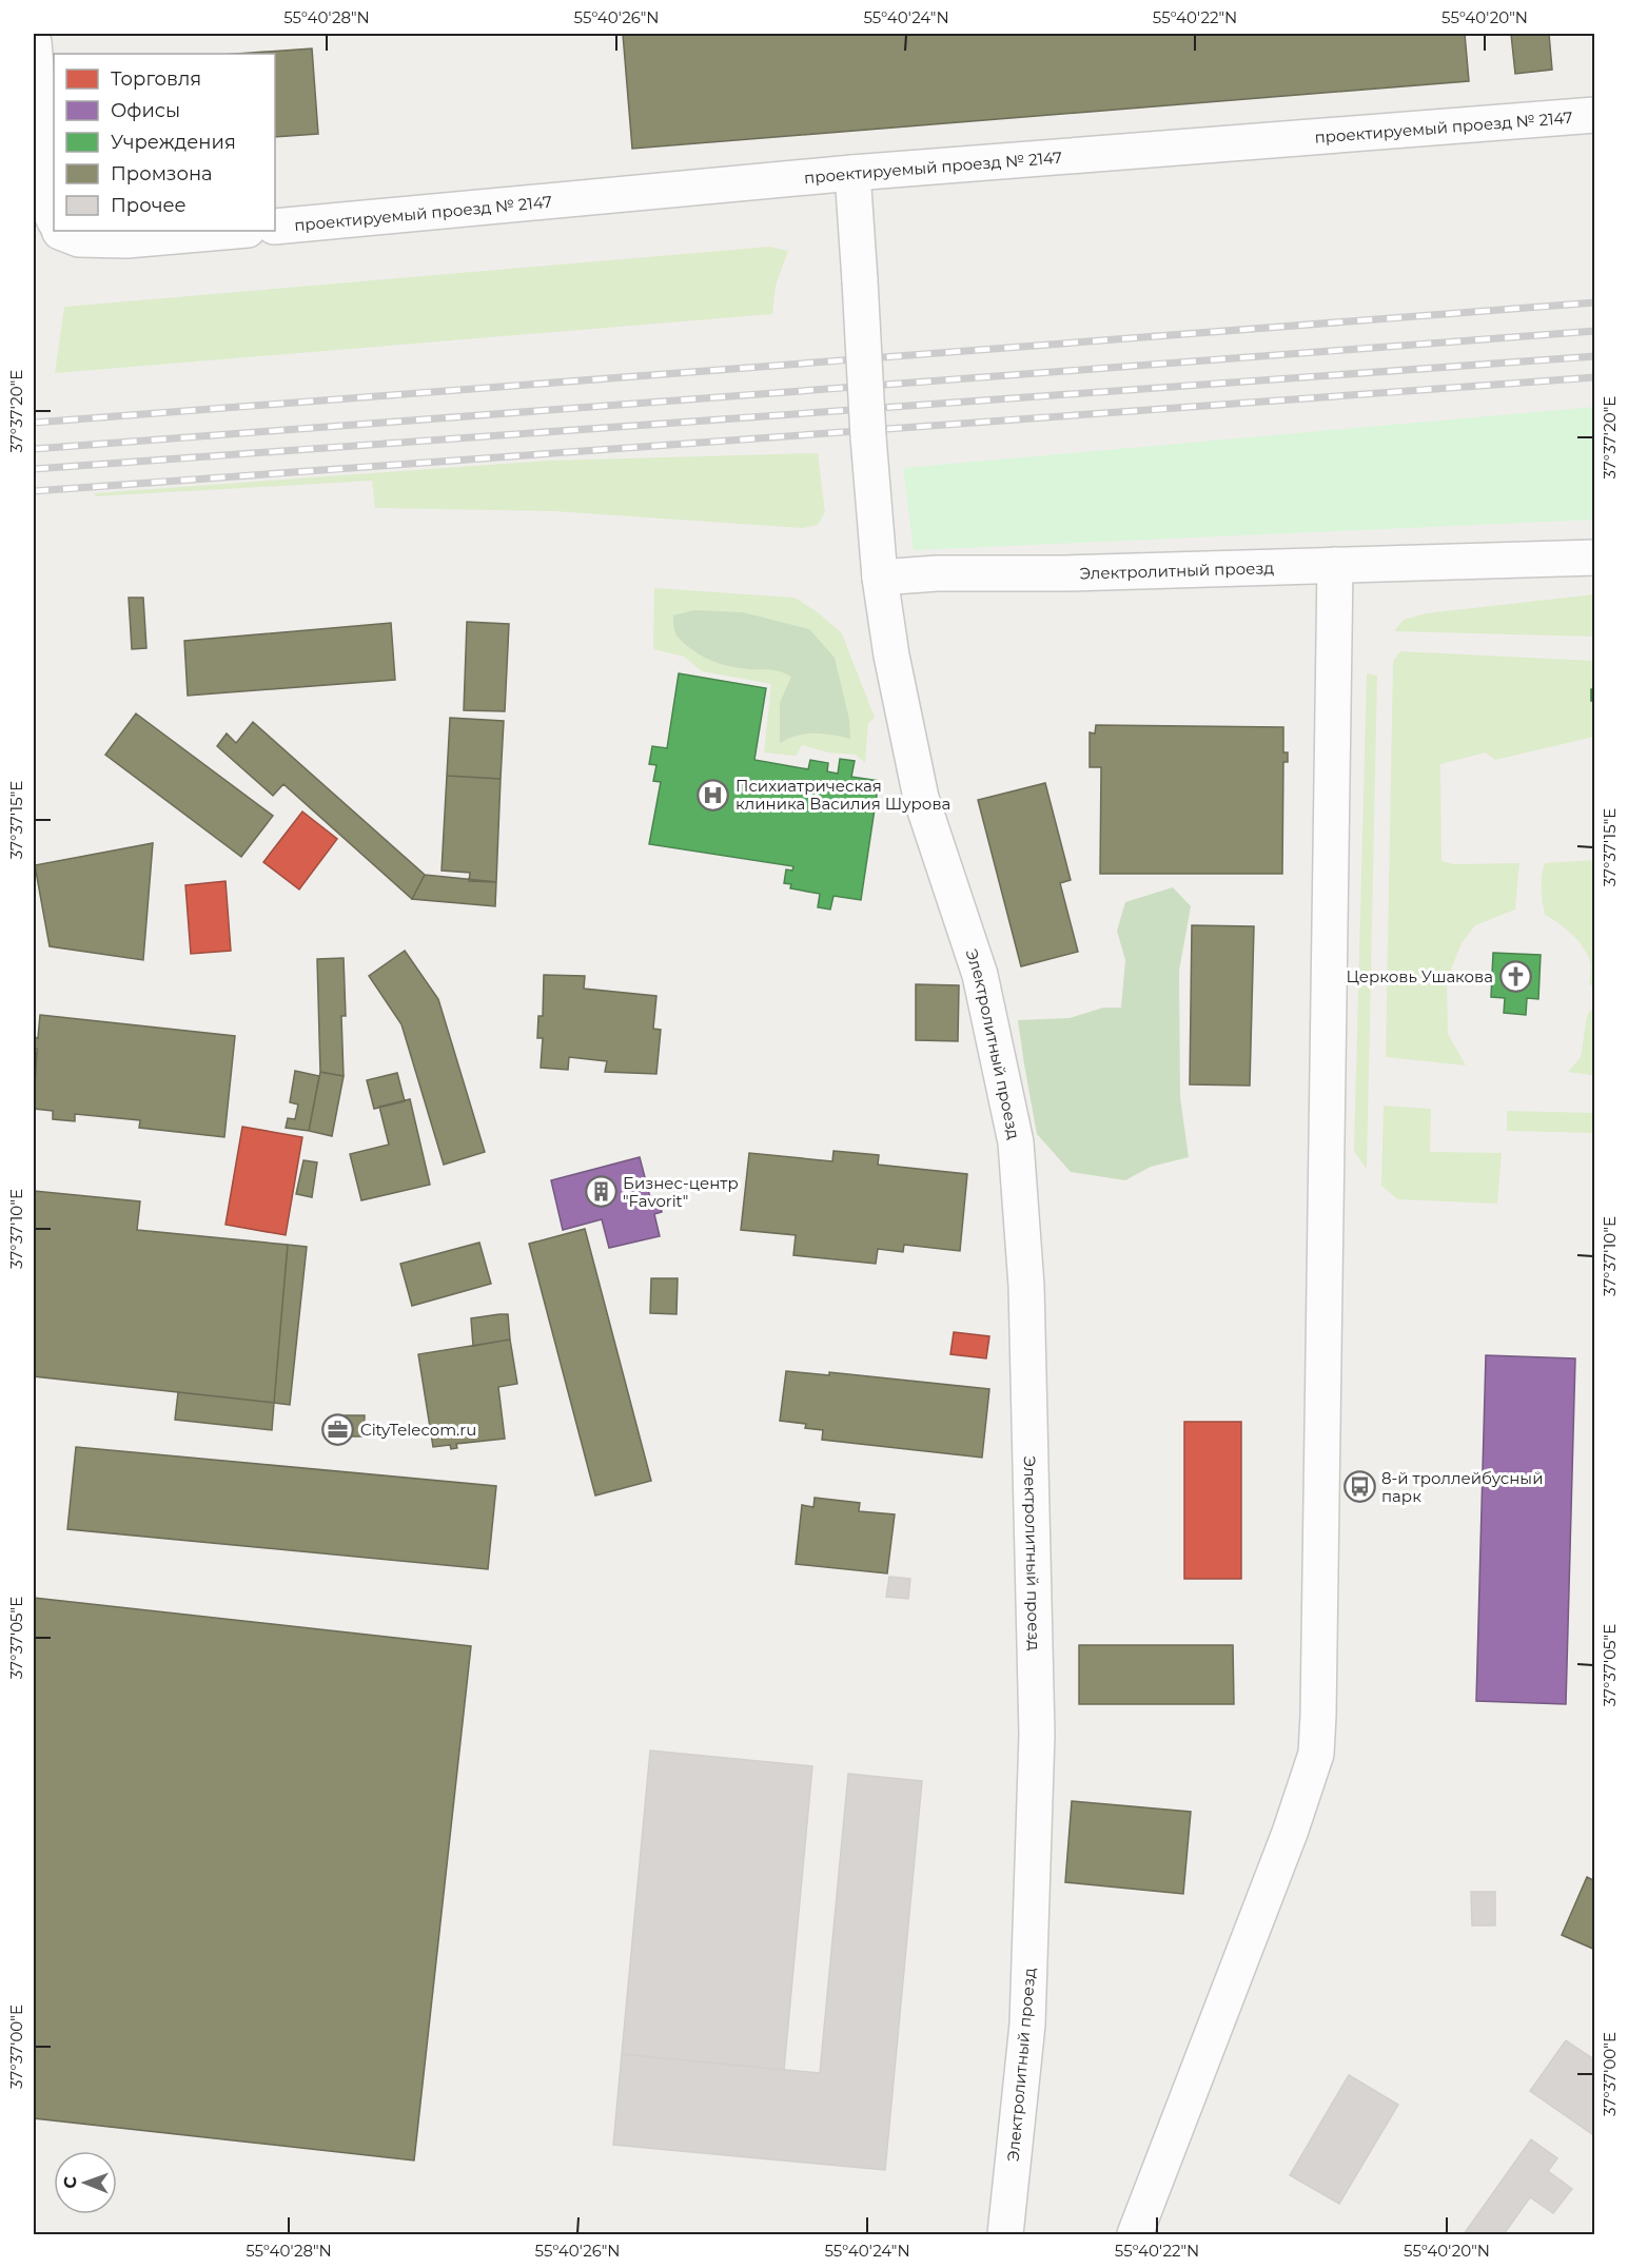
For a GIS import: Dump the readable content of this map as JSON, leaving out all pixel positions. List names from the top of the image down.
{
  "streets": {
    "street": ["проектируемый проезд № 2147", "Электролитный проезд"]
  },
  "places": {
    "hospital": ["Психиатрическая клиника Василия Шурова"],
    "church": ["Церковь Ушакова"],
    "building": ["Бизнес-центр \"Favorit\""],
    "office": ["CityTelecom.ru"],
    "bus stop": ["8-й троллейбусный парк"]
  },
  "legend": [
    "Торговля",
    "Офисы",
    "Учреждения",
    "Промзона",
    "Прочее"
  ],
  "north": "left",
  "coordinates": [
    "55°40'28\"N",
    "55°40'26\"N",
    "55°40'24\"N",
    "55°40'22\"N",
    "55°40'20\"N",
    "37°37'20\"E",
    "37°37'15\"E",
    "37°37'10\"E",
    "37°37'05\"E",
    "37°37'00\"E"
  ]
}
